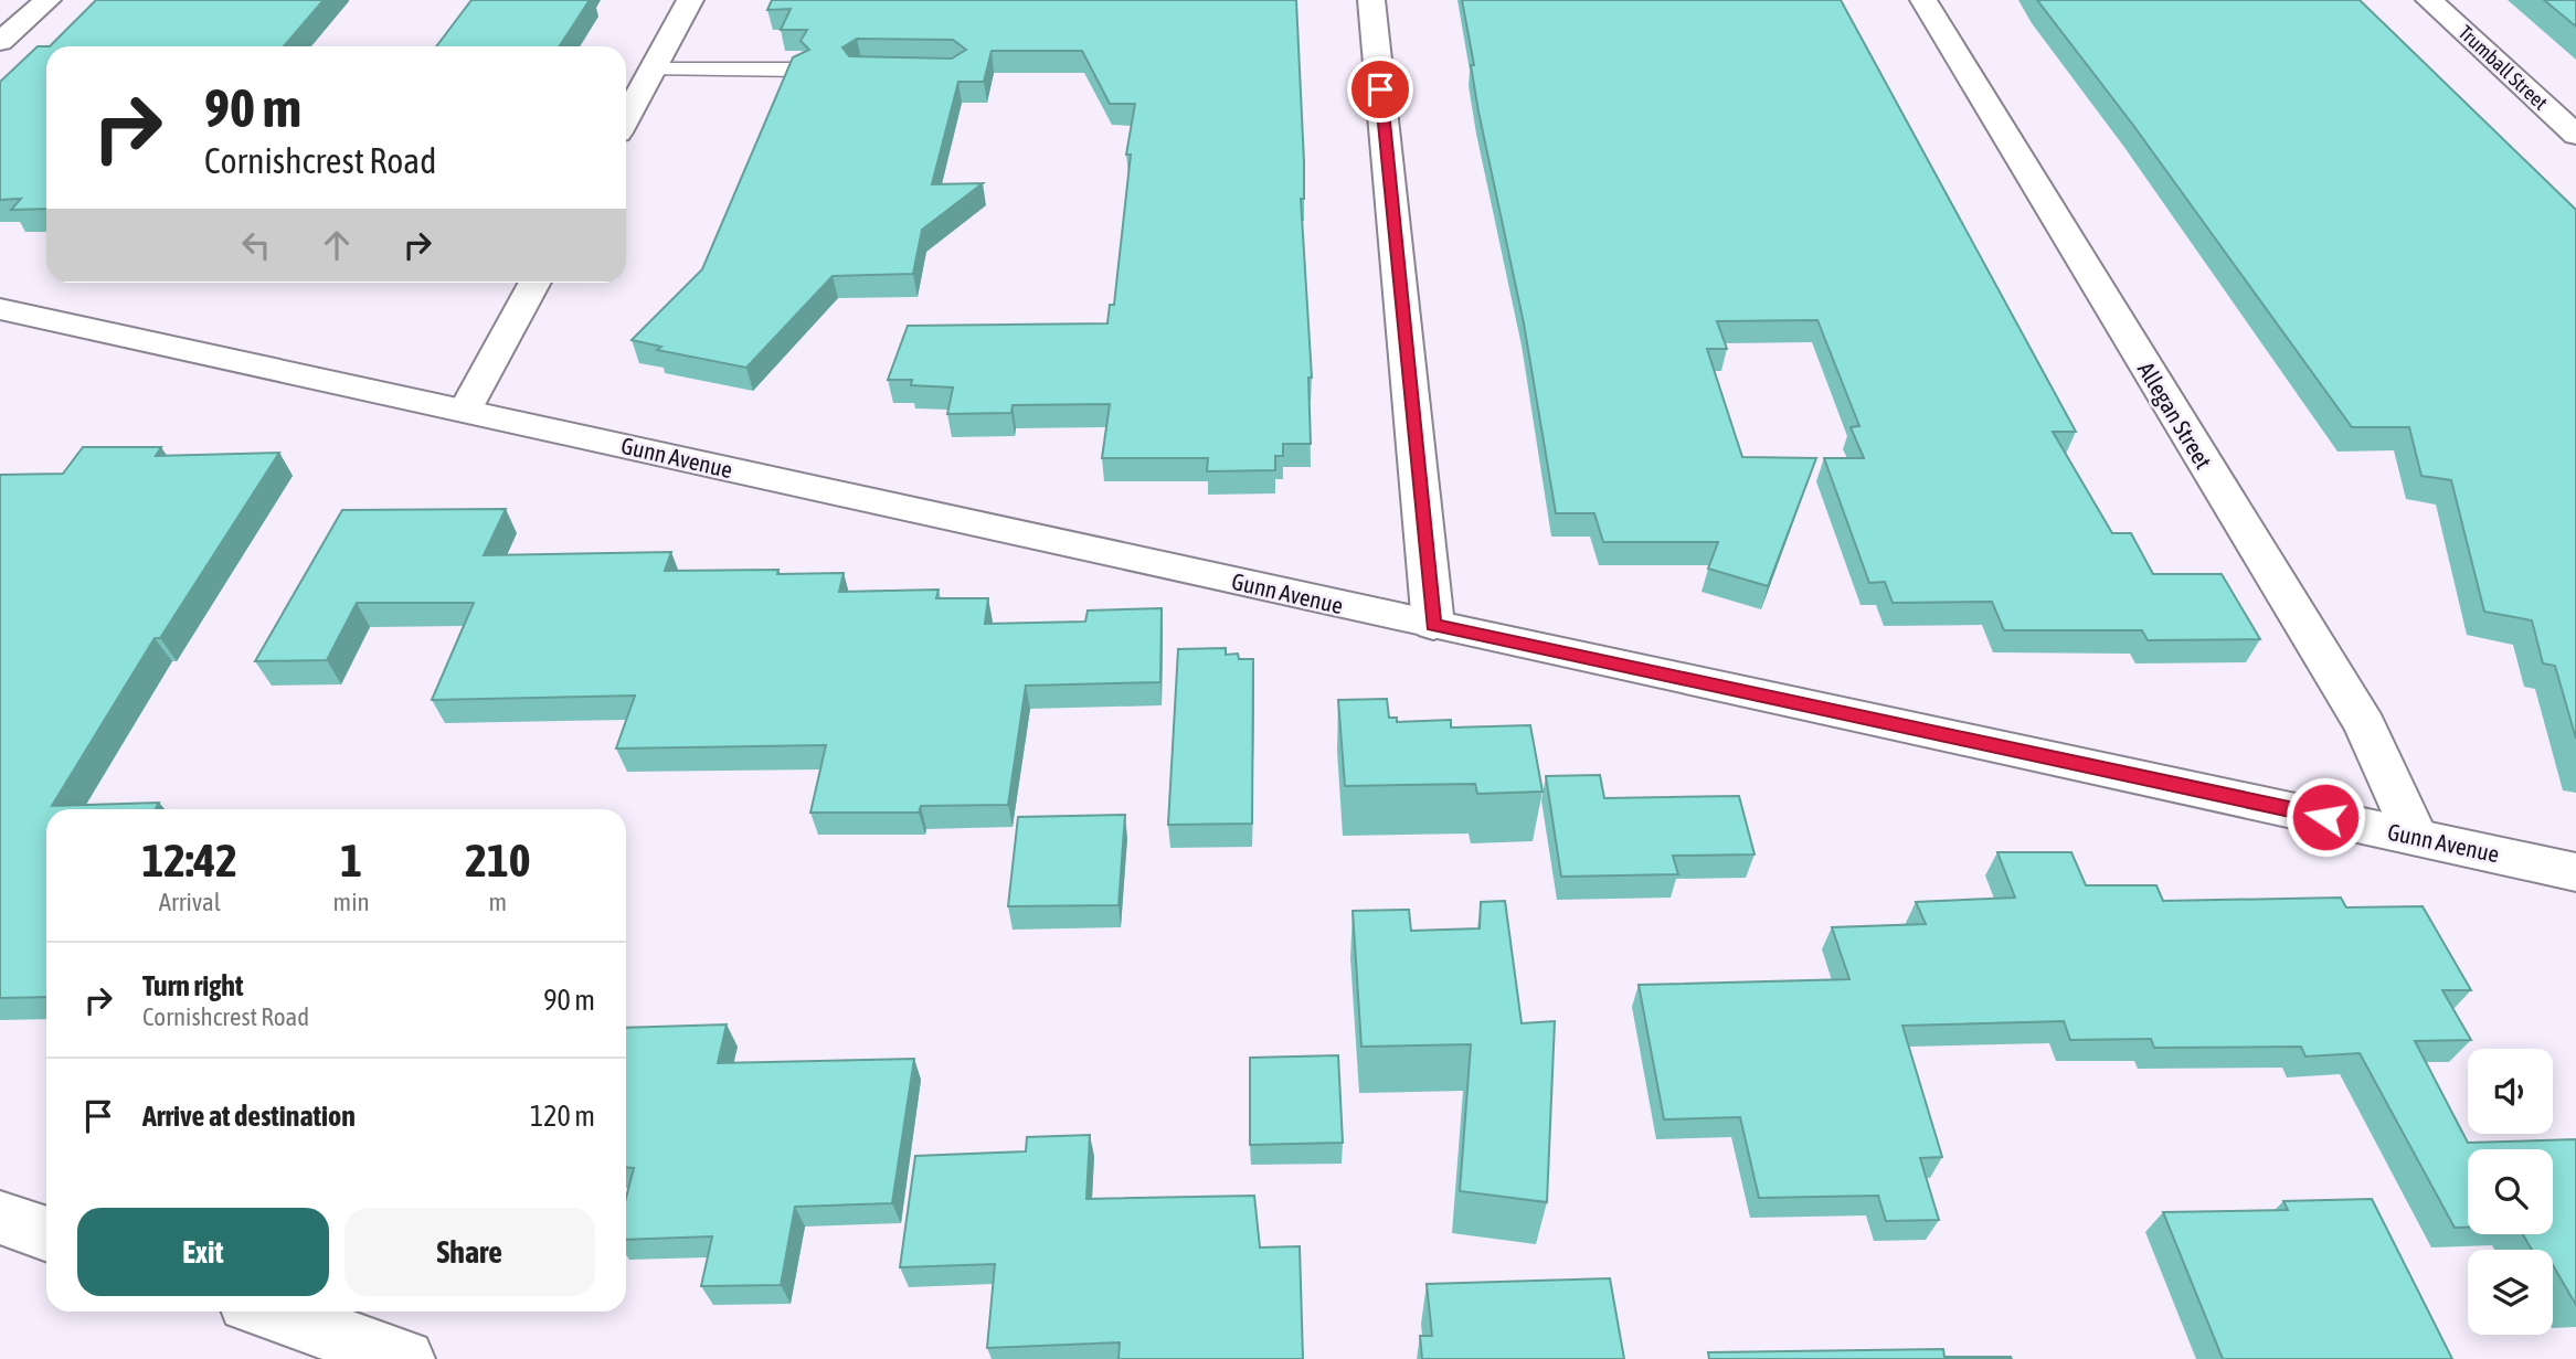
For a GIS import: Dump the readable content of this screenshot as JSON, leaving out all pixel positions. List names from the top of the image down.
{
  "streets": {
    "street": ["Trumball Street", "Allegan Street", "Gunn Avenue"]
  },
  "crossings": [
    ["Allegan Street", "Gunn Avenue"]
  ],
  "page": {
    "turn": ["90 m", "Cornishcrest Road"],
    "eta": [
      "12:42",
      "Arrival",
      "1",
      "min",
      "210",
      "m"
    ],
    "list": [
      {
        "name": "Turn right",
        "note": "Cornishcrest Road",
        "value": "90 m"
      },
      {
        "name": "Arrive at destination",
        "value": "120 m"
      }
    ],
    "buttons": ["Exit", "Share"]
  }
}
